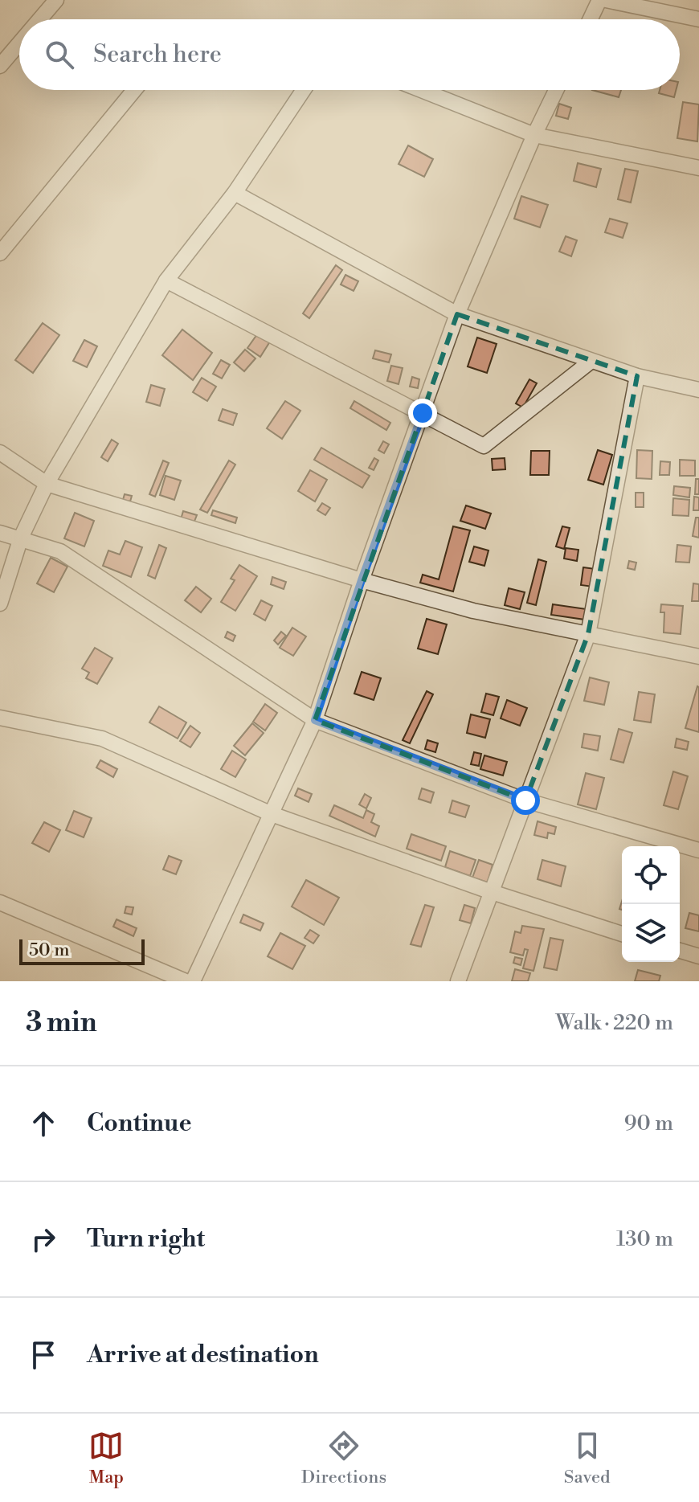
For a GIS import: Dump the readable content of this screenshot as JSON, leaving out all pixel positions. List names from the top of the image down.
{
  "scale_bar": "50 m",
  "page": {
    "search": "Search here",
    "scale": "50 m",
    "heading": ["3 min", "Walk · 220 m"],
    "list": [
      ["Continue", "90 m"],
      ["Turn right", "130 m"],
      "Arrive at destination"
    ],
    "nav": ["Map", "Directions", "Saved"]
  }
}
